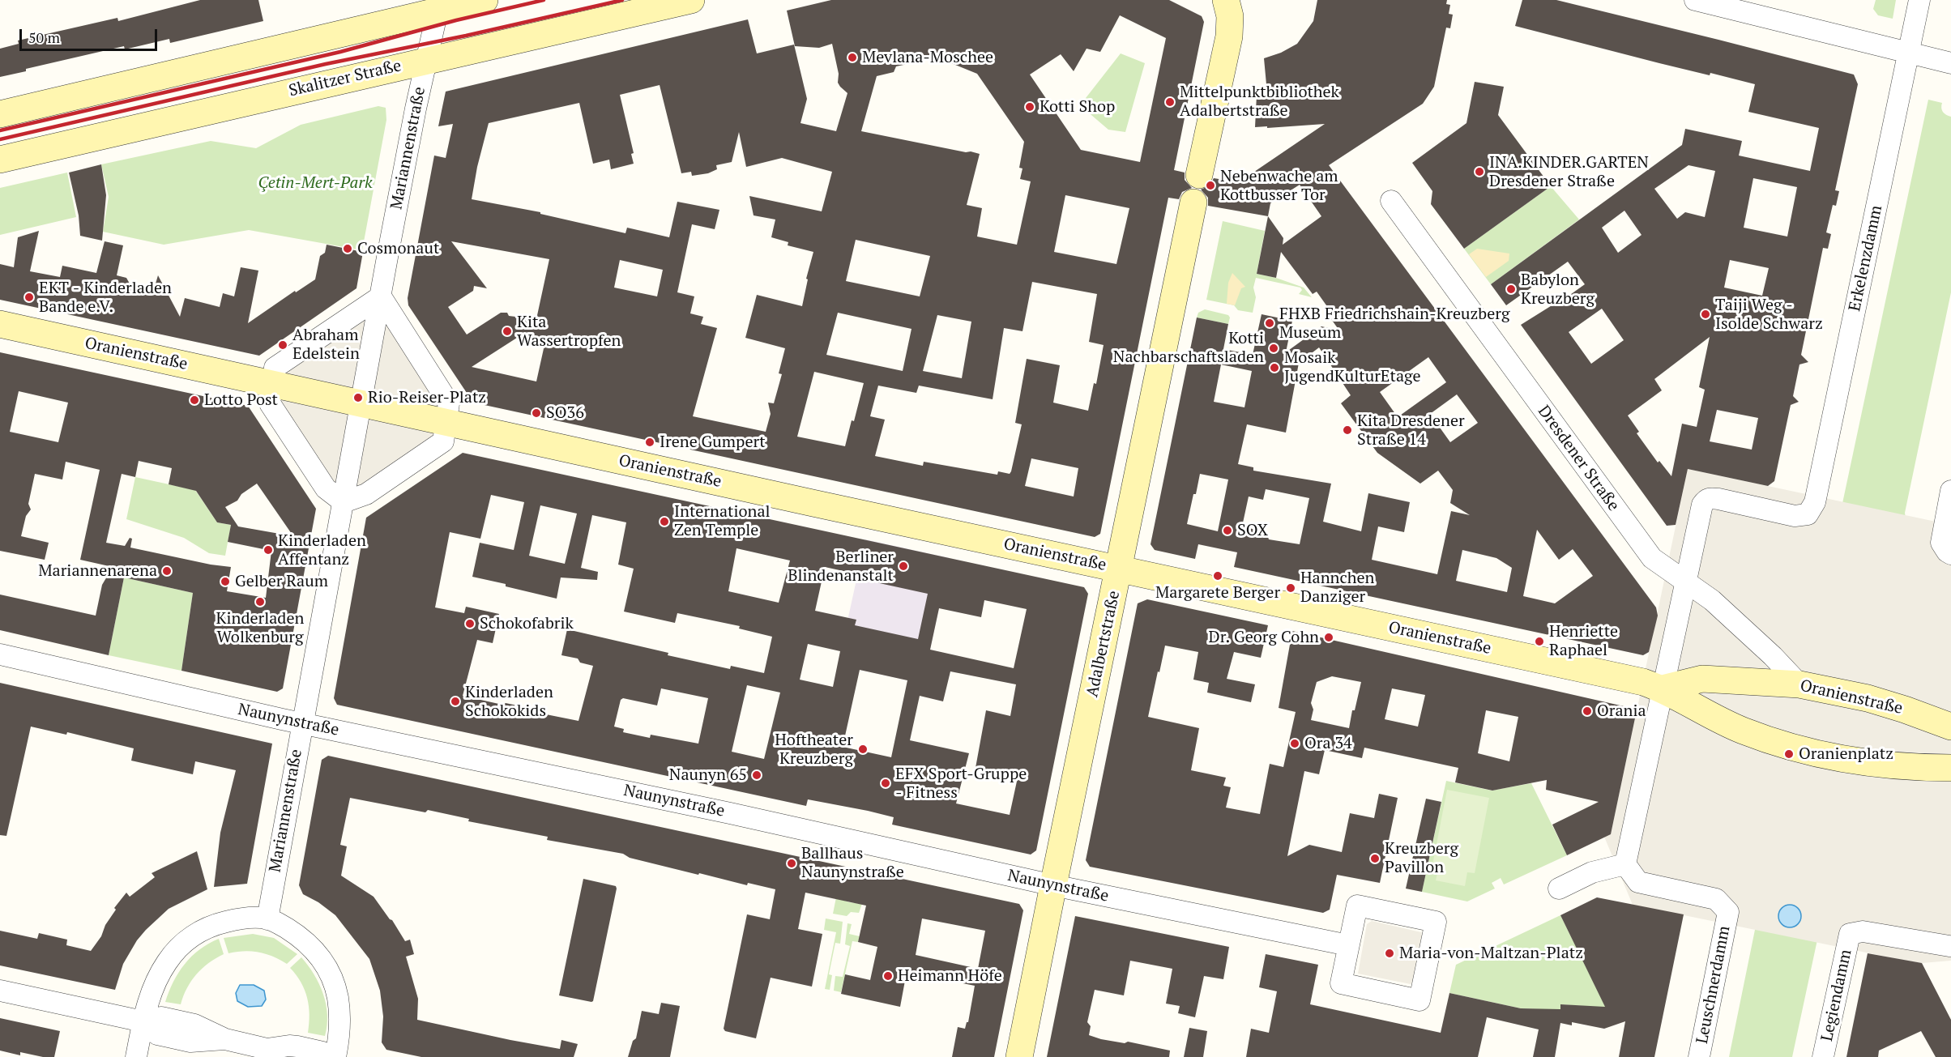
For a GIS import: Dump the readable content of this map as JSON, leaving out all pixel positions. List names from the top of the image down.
{
  "streets": {
    "street": [
      "Skalitzer Straße",
      "Mariannenstraße",
      "Erkelenzdamm",
      "Oranienstraße",
      "Dresdener Straße",
      "Adalbertstraße",
      "Naunynstraße",
      "Leuschnerdamm",
      "Legiendamm"
    ]
  },
  "crossings": [
    ["Skalitzer Straße", "Mariannenstraße"],
    ["Mariannenstraße", "Naunynstraße"],
    ["Erkelenzdamm", "Dresdener Straße"],
    ["Oranienstraße", "Dresdener Straße"],
    ["Oranienstraße", "Adalbertstraße"],
    ["Adalbertstraße", "Naunynstraße"]
  ],
  "parks": ["Çetin-Mert-Park"],
  "places": [
    "Mevlana-Moschee",
    "Mittelpunktbibliothek Adalbertstraße",
    "Kotti Shop",
    "INA.KINDER.GARTEN Dresdener Straße",
    "Nebenwache am Kottbusser Tor",
    "Cosmonaut",
    "Babylon Kreuzberg",
    "EKT - Kinderladen Bande e.V.",
    "Taiji Weg - Isolde Schwarz",
    "FHXB Friedrichshain-Kreuzberg Museum",
    "Kita Wassertropfen",
    "Abraham Edelstein",
    "Kotti Nachbarschaftsladen",
    "Mosaik JugendKulturEtage",
    "Rio-Reiser-Platz",
    "Lotto Post",
    "SO36",
    "Kita Dresdener Straße 14",
    "Irene Gumpert",
    "International Zen Temple",
    "SOX",
    "Kinderladen Affentanz",
    "Berliner Blindenanstalt",
    "Mariannenarena",
    "Margarete Berger",
    "Gelber Raum",
    "Hannchen Danziger",
    "Kinderladen Wolkenburg",
    "Schokofabrik",
    "Dr. Georg Cohn",
    "Henriette Raphael",
    "Kinderladen Schokokids",
    "Orania",
    "Ora 34",
    "Hoftheater Kreuzberg",
    "Oranienplatz",
    "Naunyn 65",
    "EFX Sport-Gruppe - Fitness",
    "Kreuzberg Pavillon",
    "Ballhaus Naunynstraße",
    "Maria-von-Maltzan-Platz",
    "Heimann Höfe"
  ],
  "scale_bar": "50 m"
}
